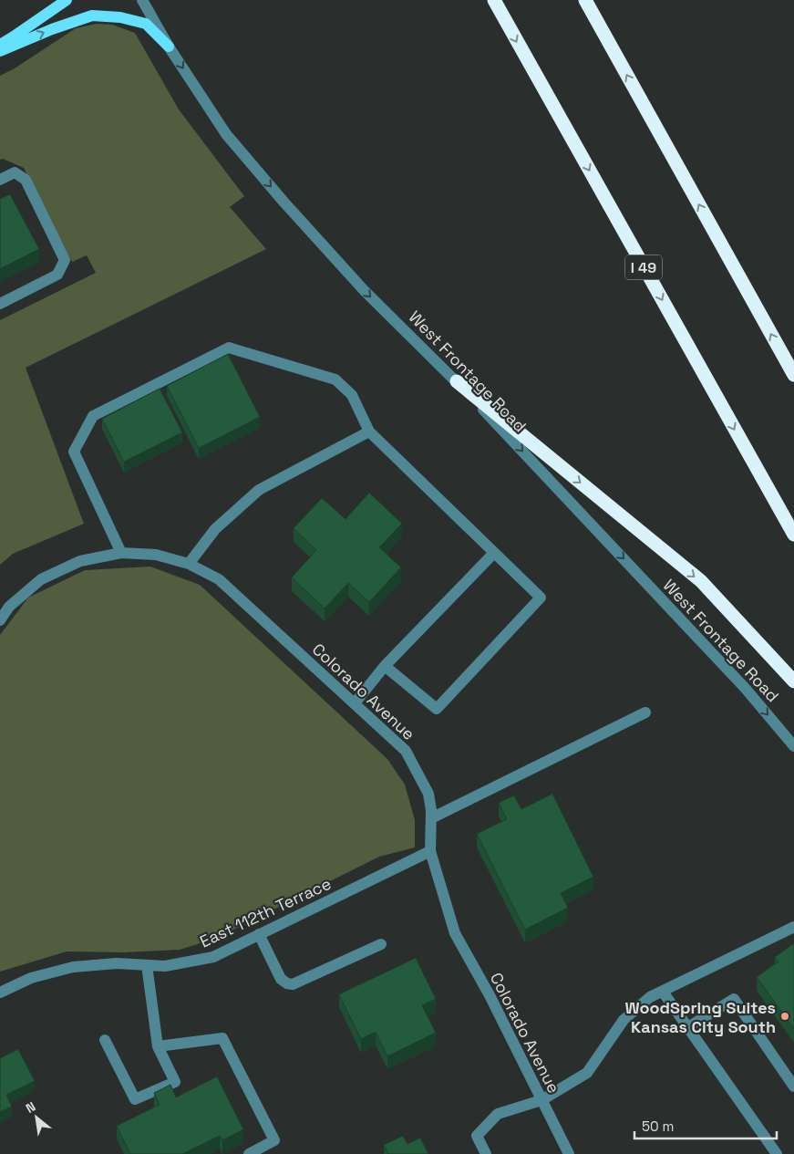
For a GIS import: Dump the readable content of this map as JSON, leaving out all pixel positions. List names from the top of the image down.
{
  "streets": {
    "highway": ["I 49"],
    "street": ["West Frontage Road", "Colorado Avenue", "East 112th Terrace"]
  },
  "crossings": [
    ["Colorado Avenue", "East 112th Terrace"]
  ],
  "one_way": ["West Frontage Road"],
  "places": ["WoodSpring Suites Kansas City South"],
  "scale_bar": "50 m",
  "north": "top left"
}
